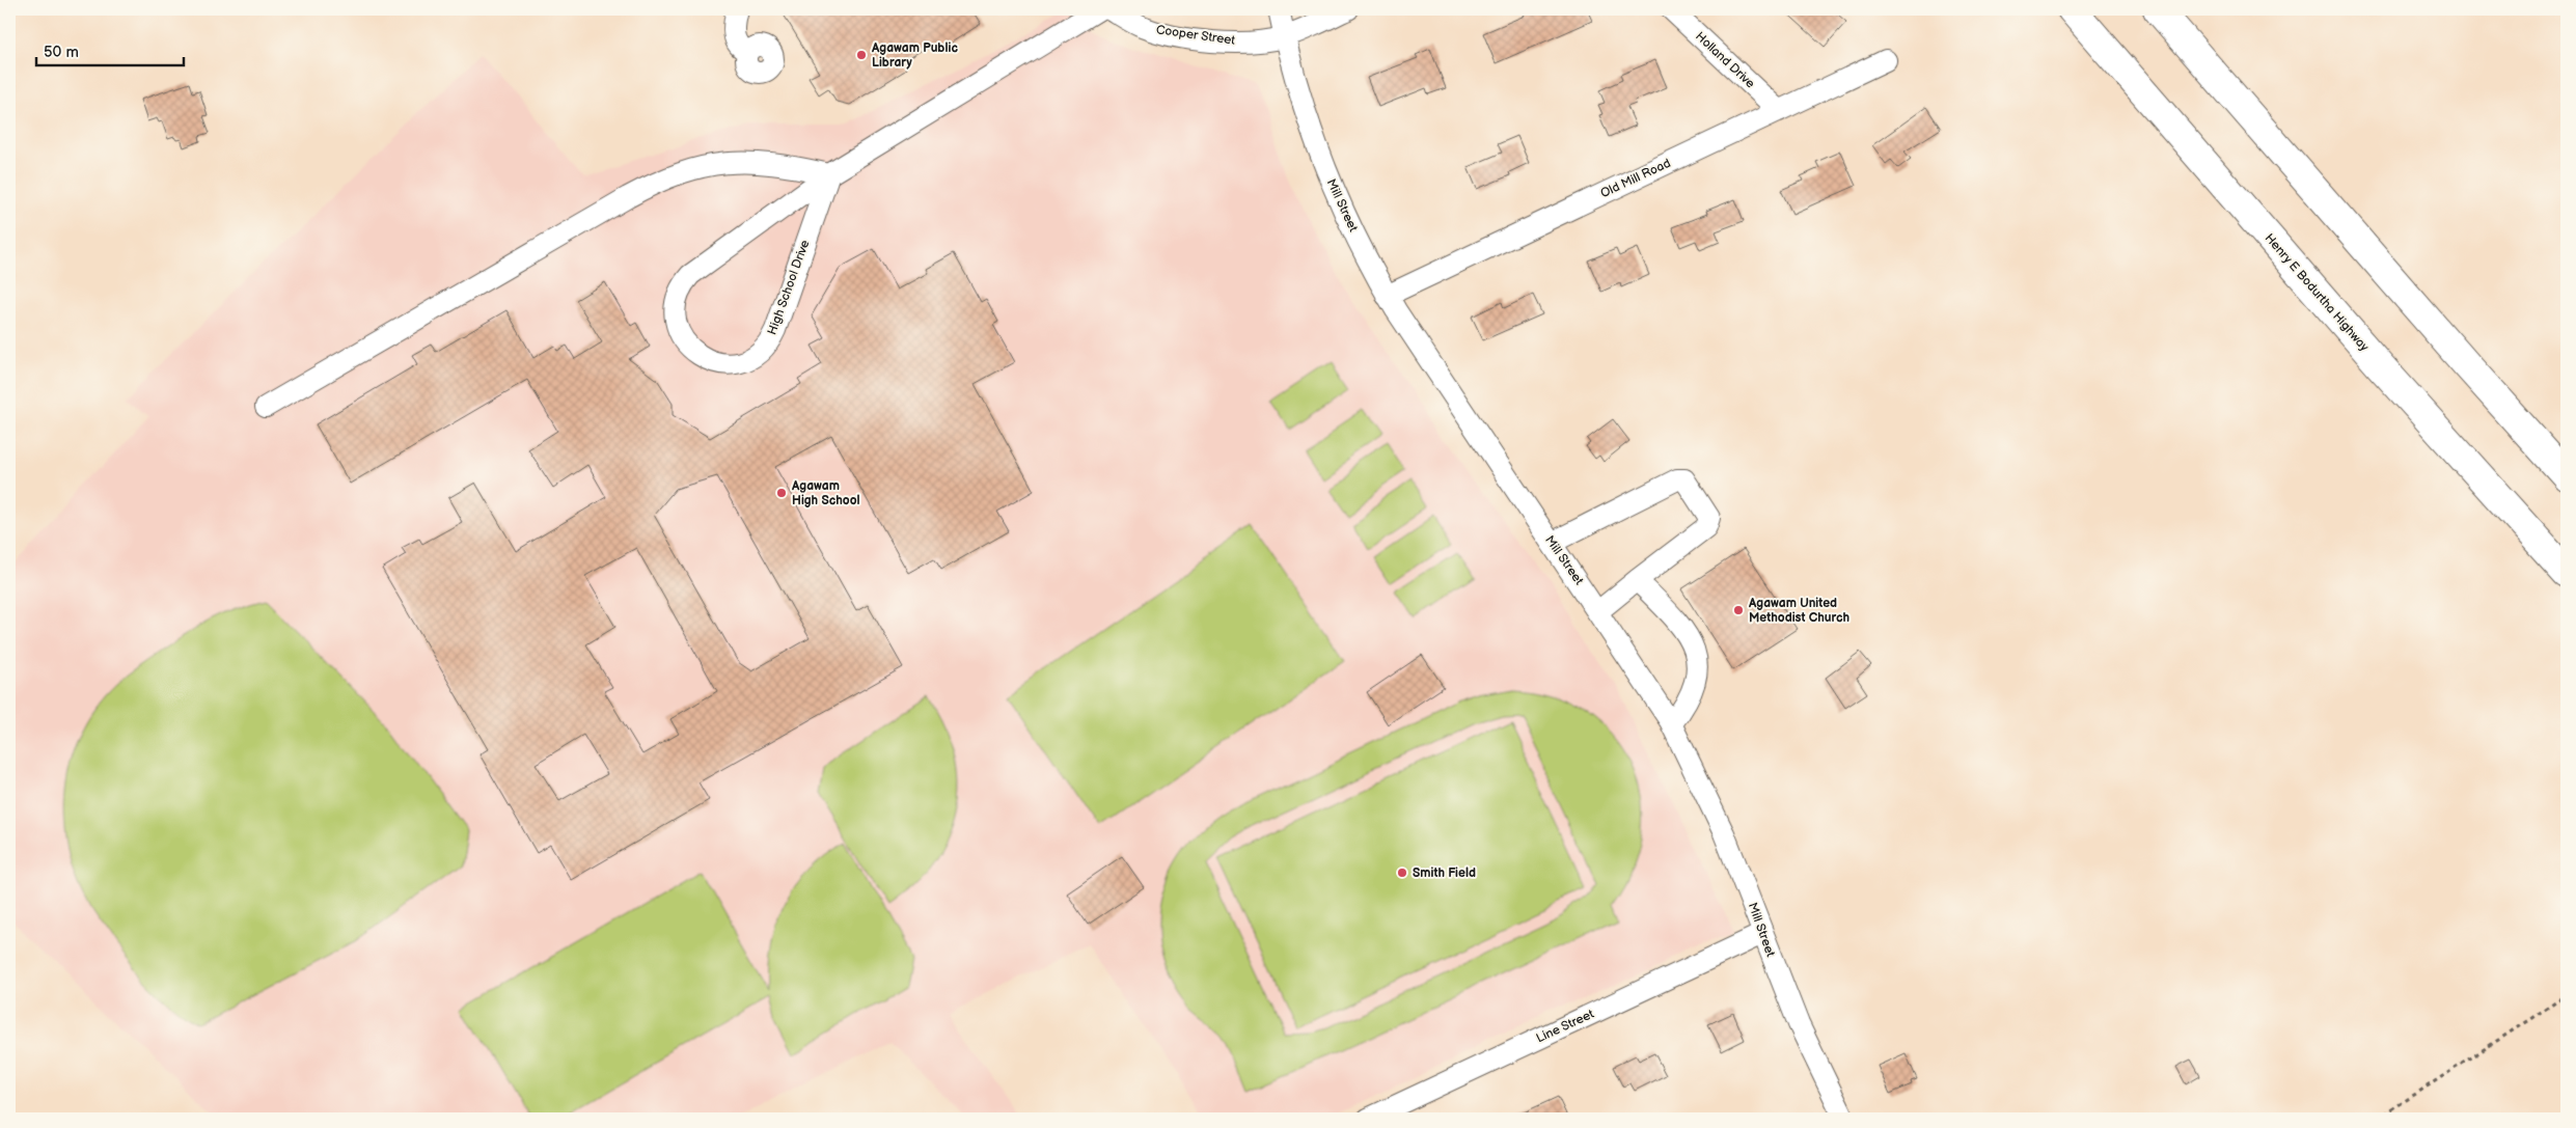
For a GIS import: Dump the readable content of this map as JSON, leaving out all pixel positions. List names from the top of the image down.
{
  "streets": {
    "highway": ["Henry E Bodurtha Highway"],
    "street": [
      "Cooper Street",
      "Holland Drive",
      "Old Mill Road",
      "Mill Street",
      "High School Drive",
      "Line Street"
    ]
  },
  "crossings": [
    ["Cooper Street", "Mill Street"],
    ["Holland Drive", "Old Mill Road"],
    ["Old Mill Road", "Mill Street"],
    ["Mill Street", "Line Street"]
  ],
  "places": [
    "Agawam Public Library",
    "Agawam High School",
    "Agawam United Methodist Church",
    "Smith Field"
  ],
  "scale_bar": "50 m"
}
